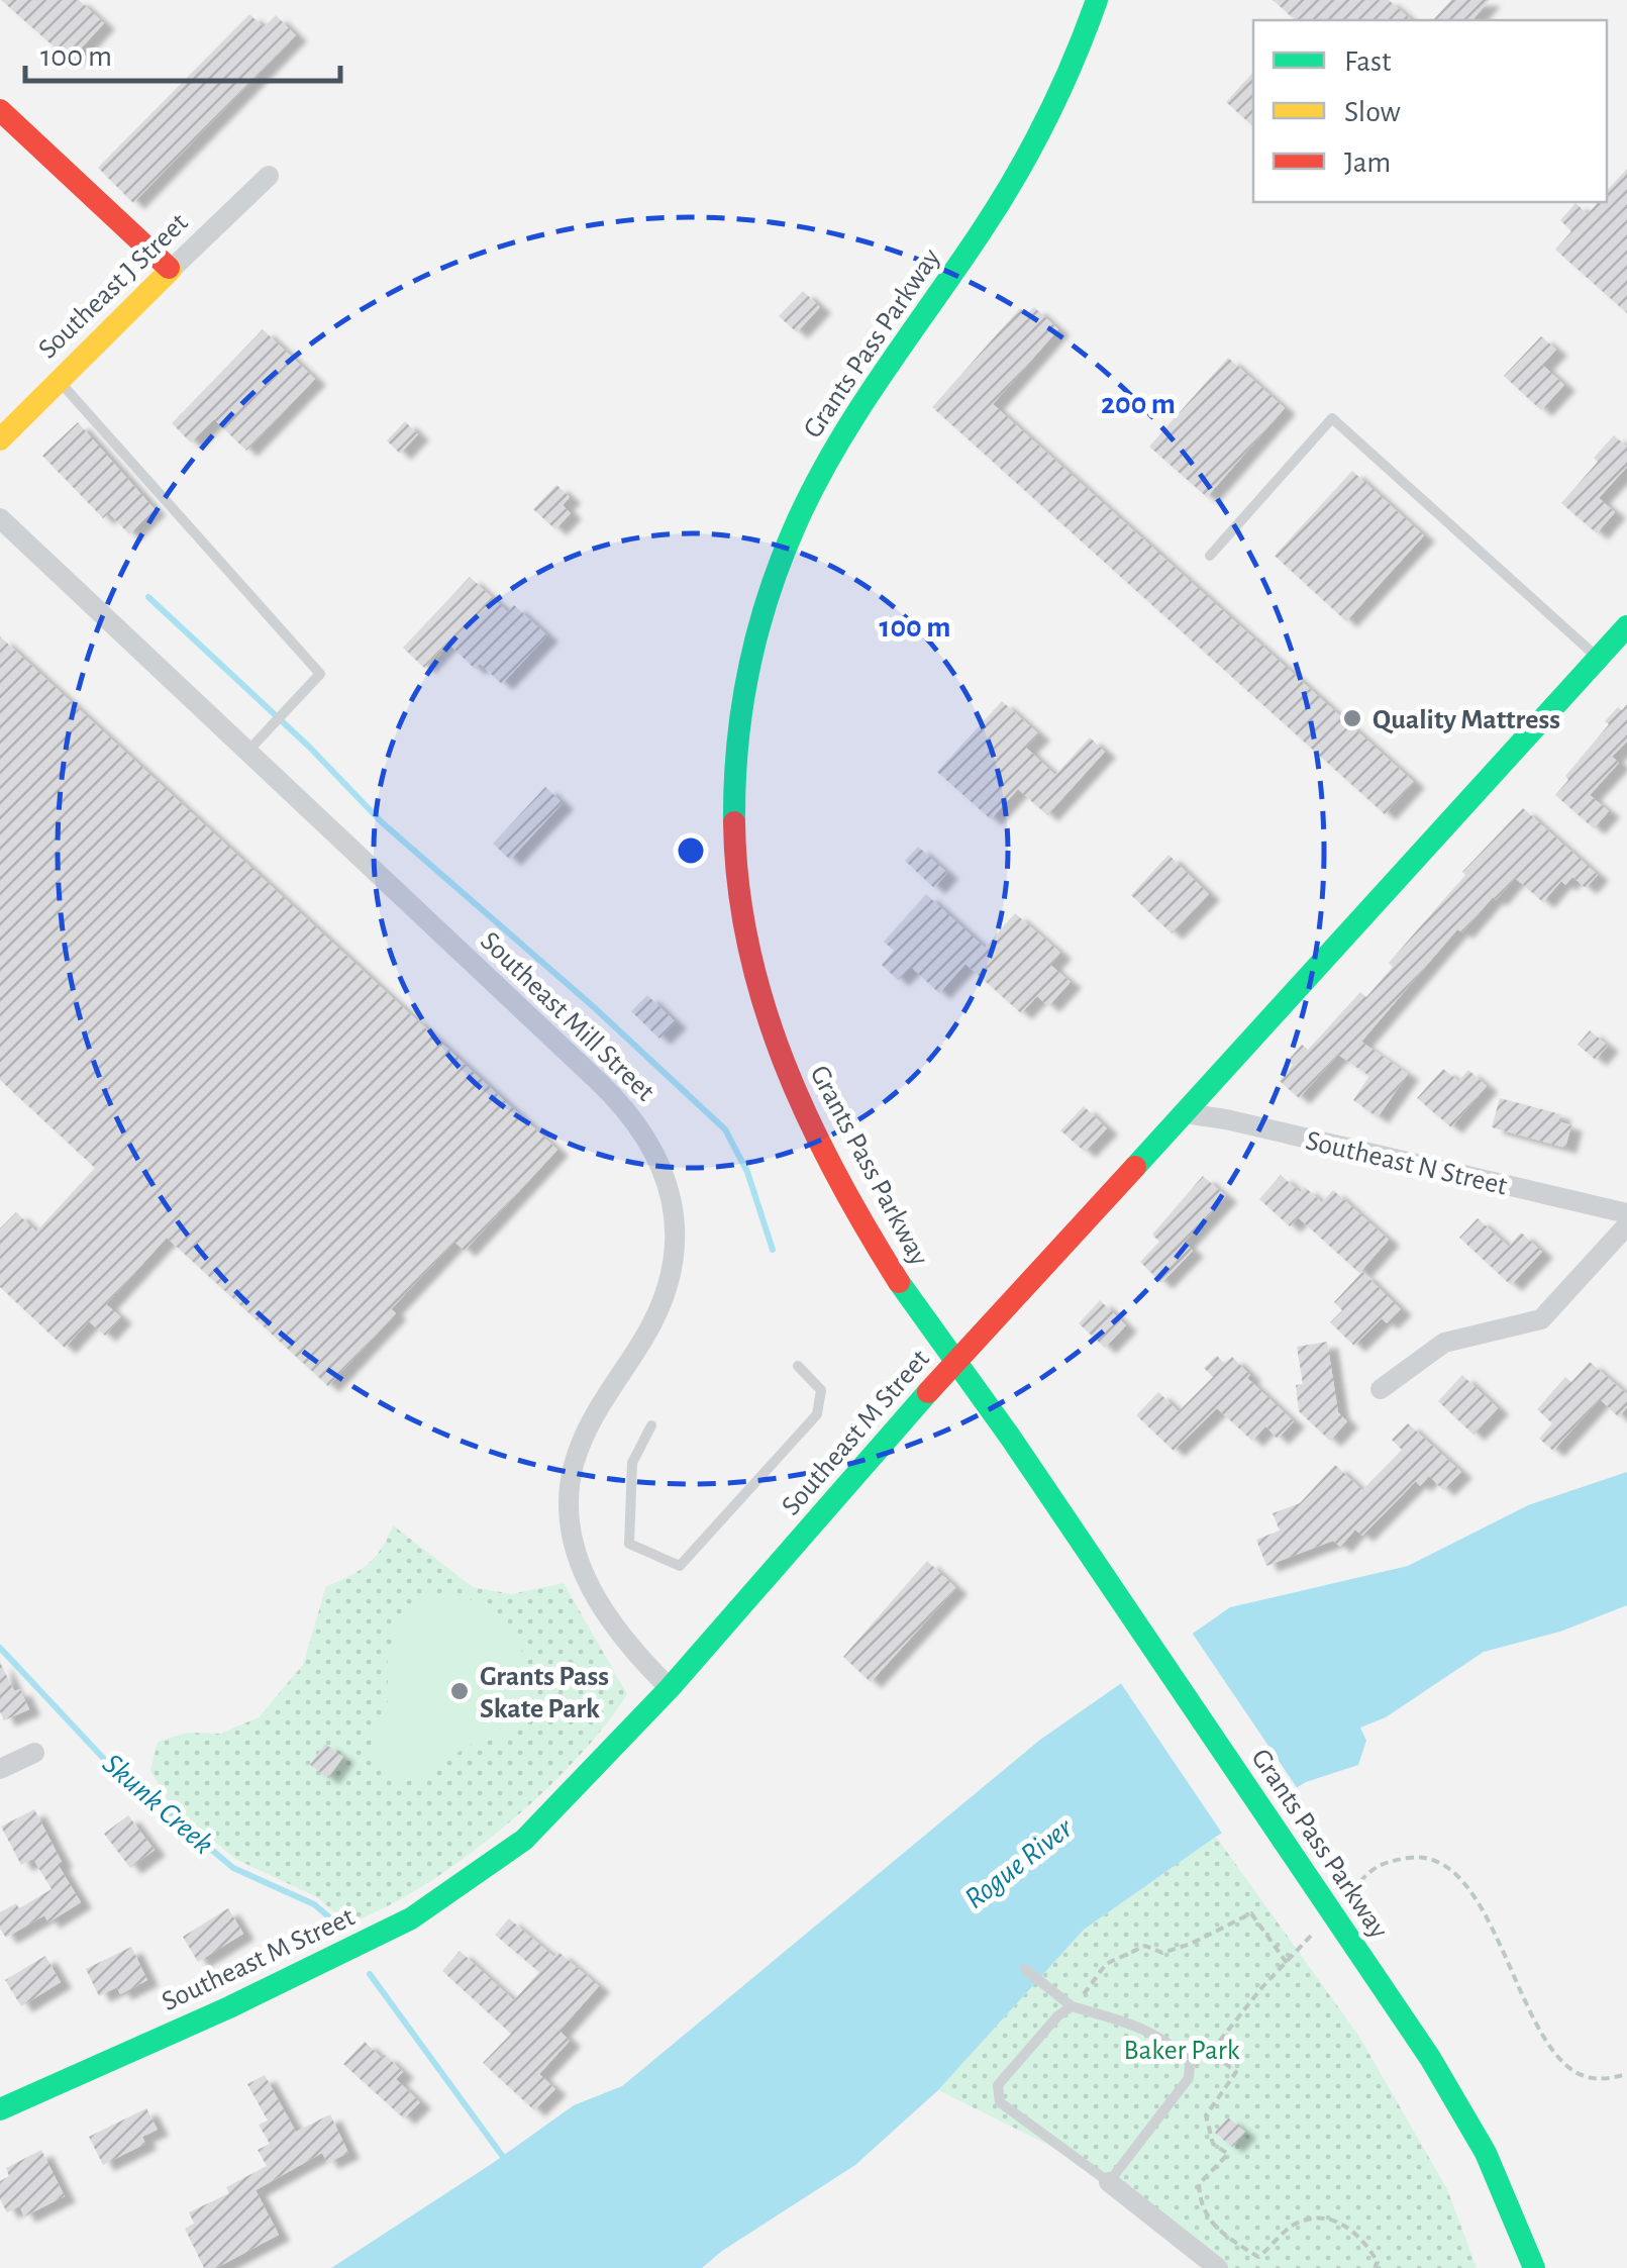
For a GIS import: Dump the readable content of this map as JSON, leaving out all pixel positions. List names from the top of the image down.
{
  "streets": {
    "main road": ["Southeast J Street", "Grants Pass Parkway", "Southeast M Street"],
    "street": ["Southeast Mill Street", "Southeast N Street"]
  },
  "crossings": [
    ["Grants Pass Parkway", "Southeast M Street"],
    ["Southeast Mill Street", "Southeast M Street"],
    ["Southeast N Street", "Southeast M Street"]
  ],
  "water": ["Skunk Creek", "Rogue River"],
  "parks": ["Baker Park"],
  "places": ["Quality Mattress", "Grants Pass Skate Park"],
  "legend": ["Fast", "Slow", "Jam"],
  "scale_bar": "100 m",
  "rings": ["200 m", "100 m"]
}
